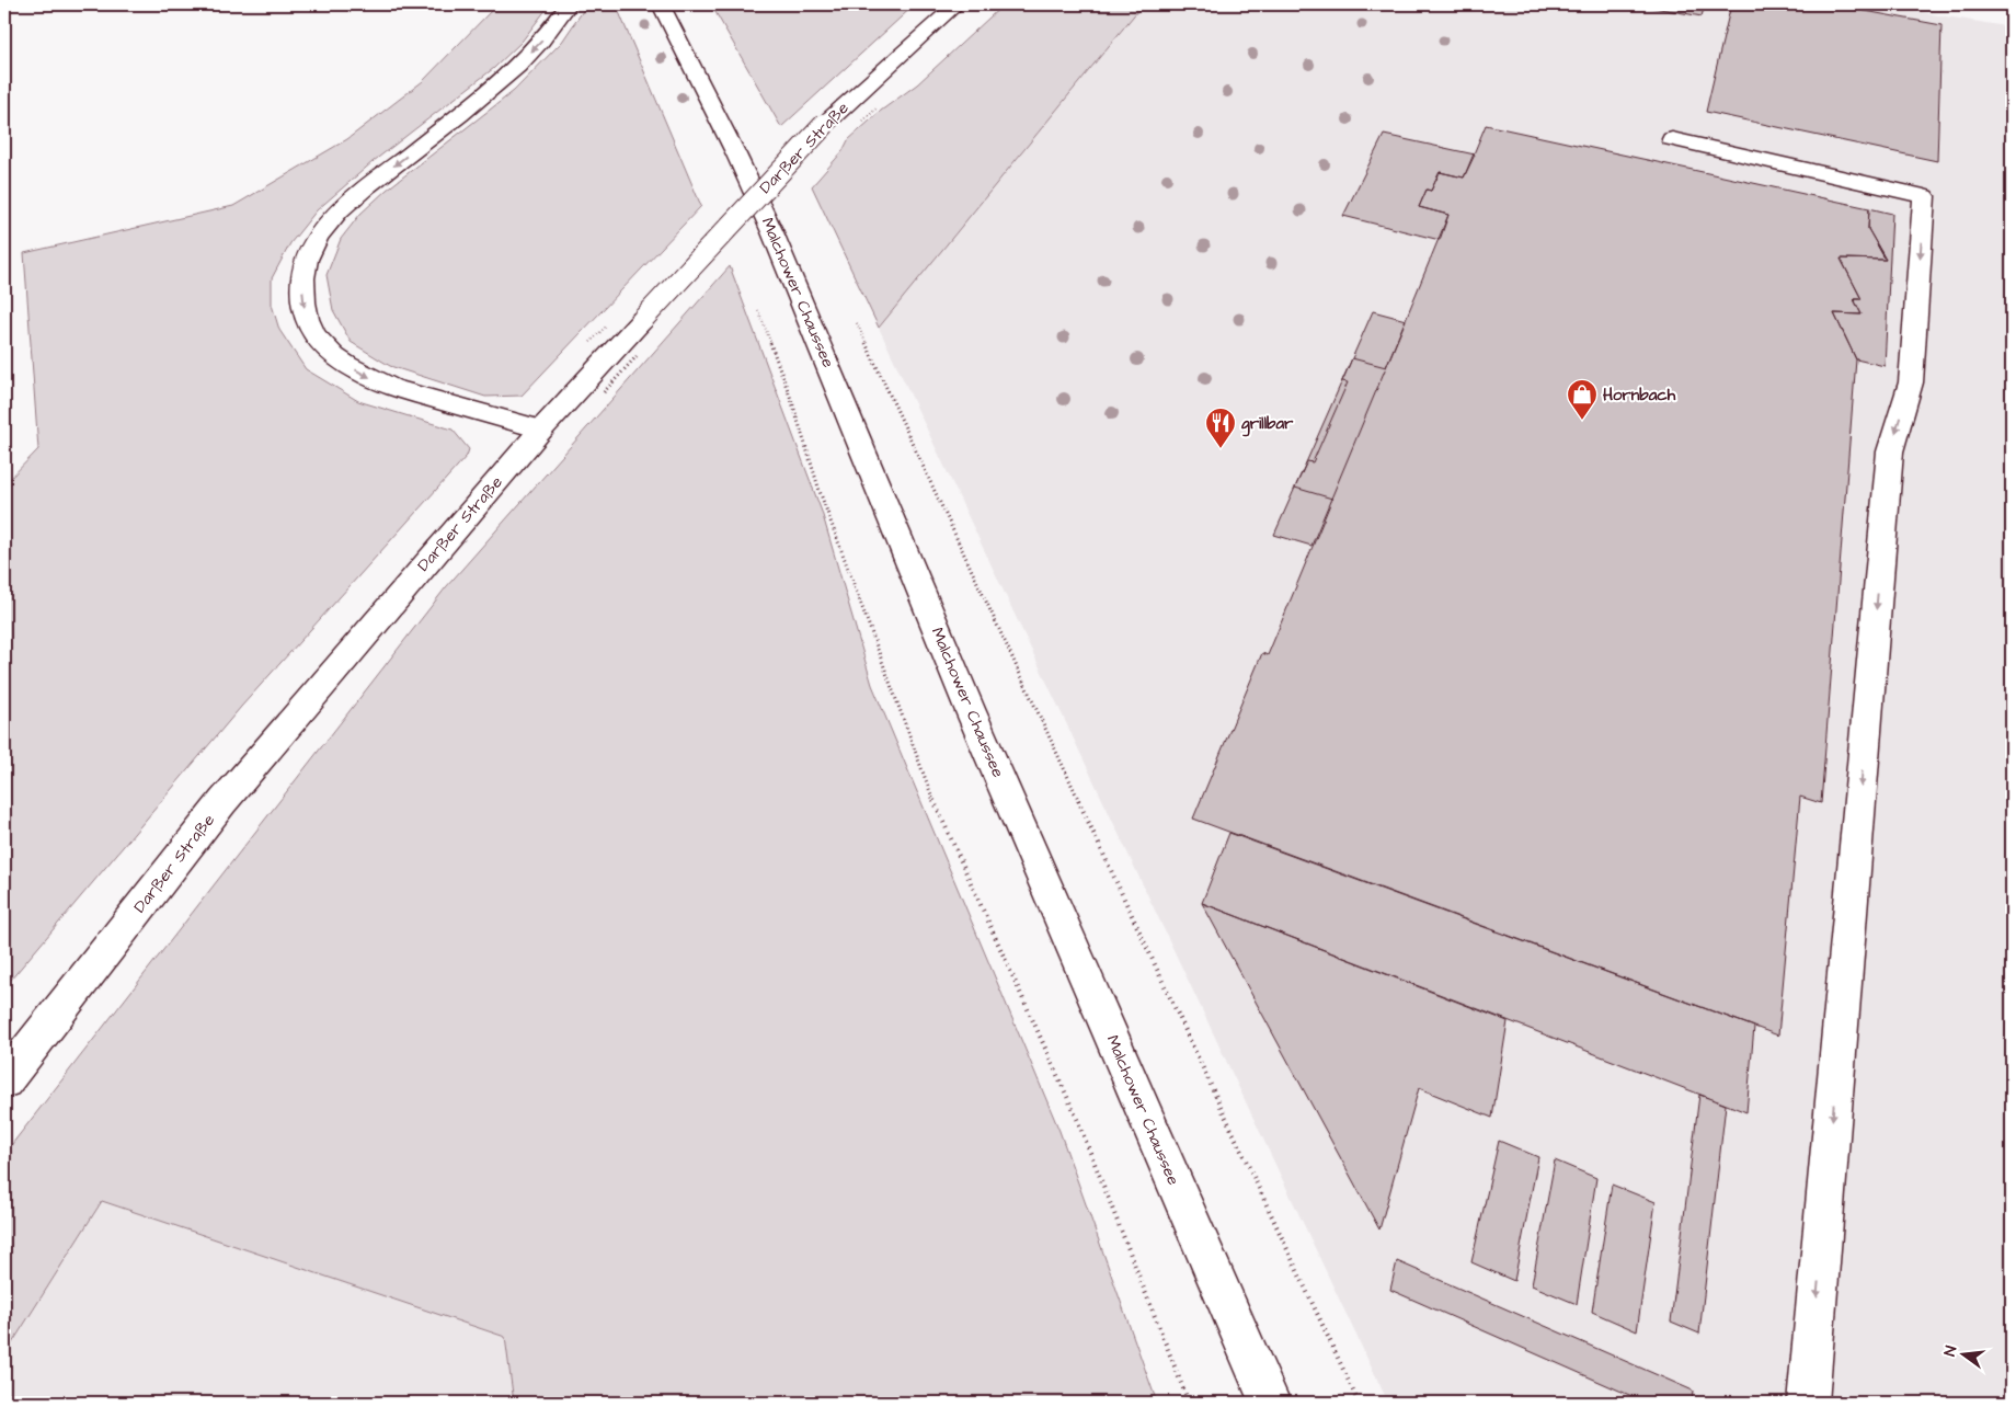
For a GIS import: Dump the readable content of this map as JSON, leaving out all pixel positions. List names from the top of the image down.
{
  "streets": {
    "main road": ["Darßer Straße", "Malchower Chaussee"]
  },
  "places": {
    "shop": ["Hornbach"],
    "restaurant": ["grillbar"]
  },
  "north": "left"
}
